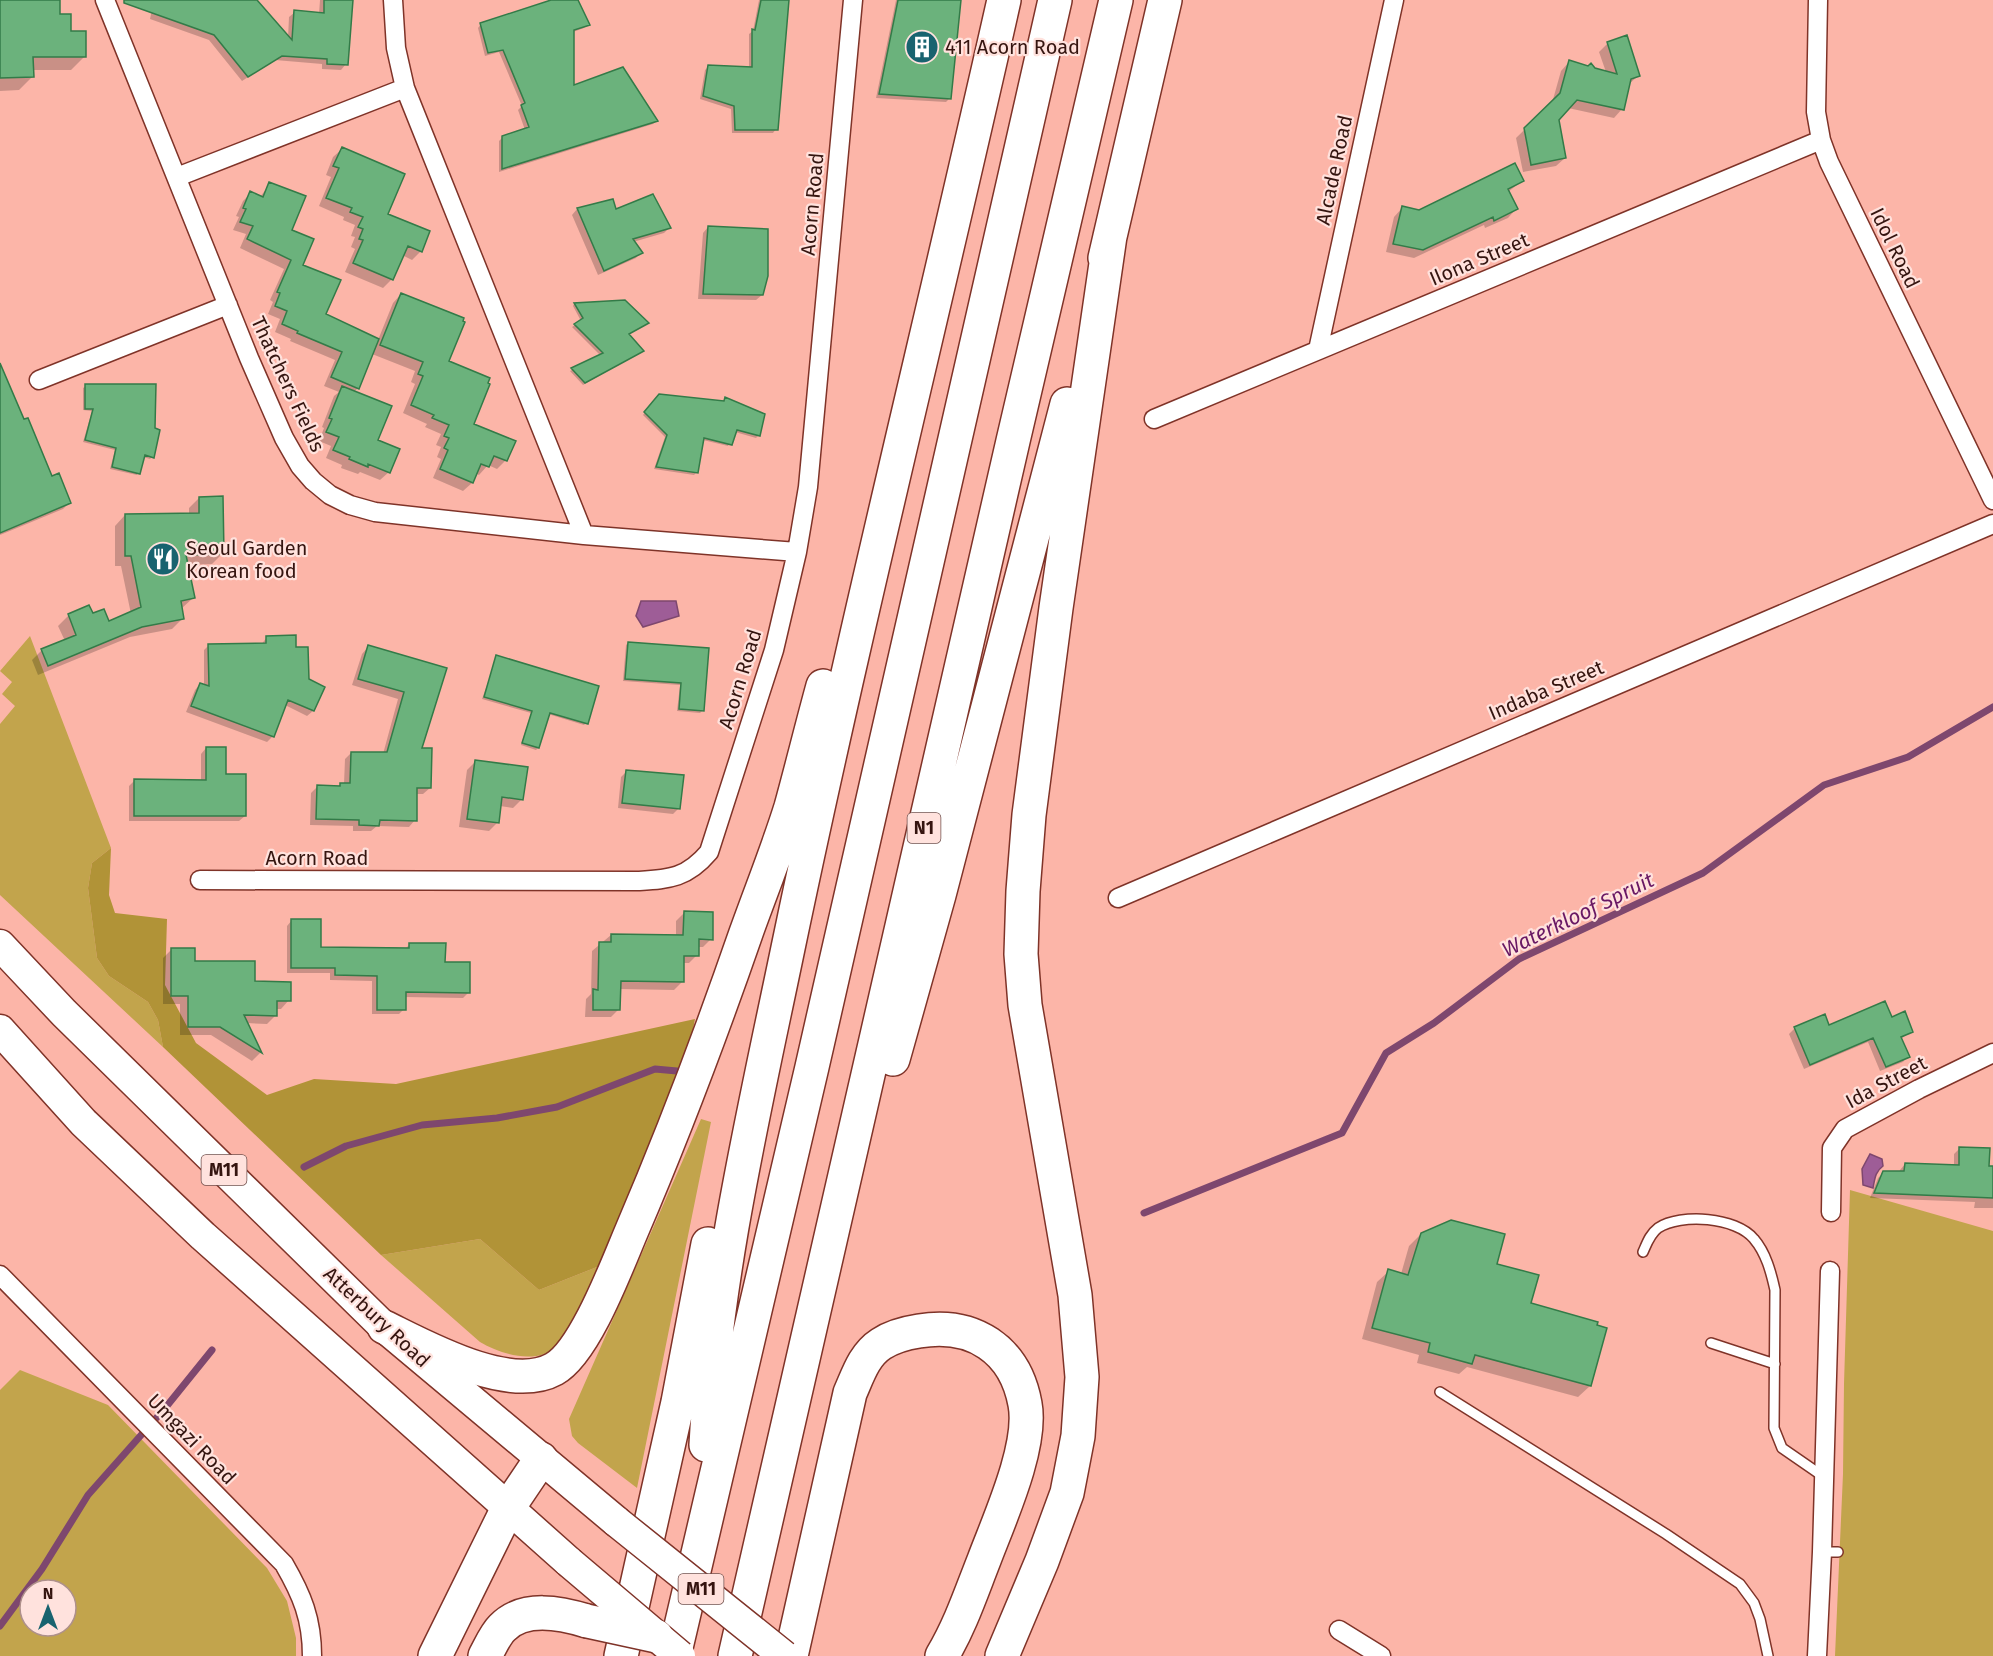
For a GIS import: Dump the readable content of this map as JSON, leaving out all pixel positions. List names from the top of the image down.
{
  "streets": {
    "highway": ["N1"],
    "main road": ["M11", "Atterbury Road"],
    "street": [
      "Alcade Road",
      "Acorn Road",
      "Idol Road",
      "Ilona Street",
      "Thatchers Fields",
      "Indaba Street",
      "Ida Street",
      "Umgazi Road"
    ]
  },
  "crossings": [
    ["Alcade Road", "Ilona Street"],
    ["Acorn Road", "Thatchers Fields"],
    ["Idol Road", "Ilona Street"]
  ],
  "water": ["Waterkloof Spruit"],
  "places": {
    "building": ["411 Acorn Road"],
    "restaurant": ["Seoul Garden Korean food"]
  },
  "north": "top"
}
